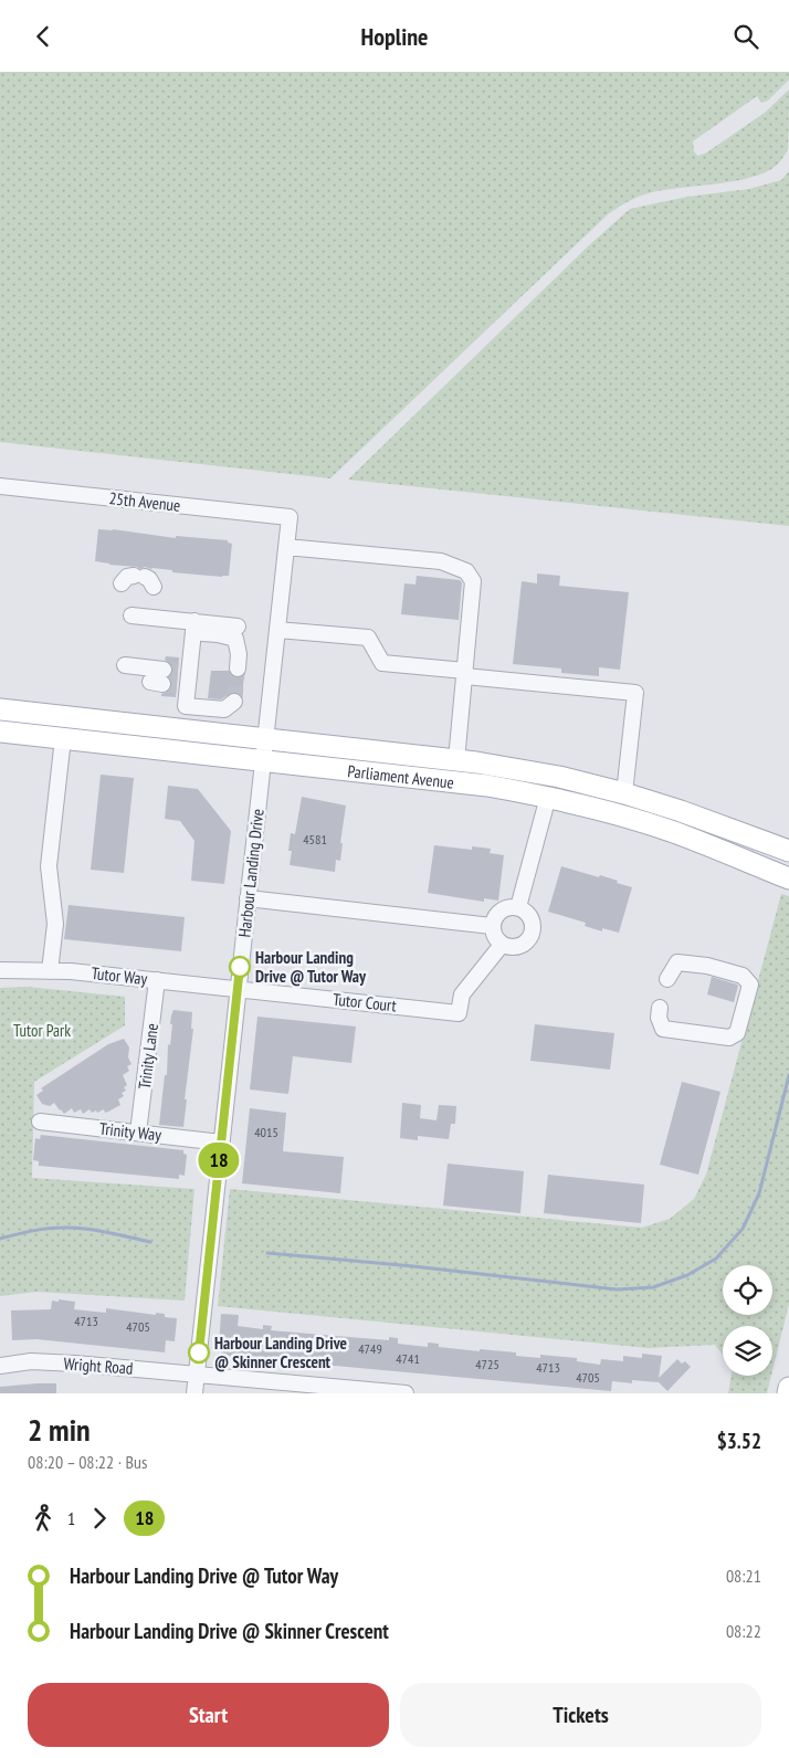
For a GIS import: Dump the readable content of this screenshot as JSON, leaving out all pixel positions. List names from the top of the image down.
{
  "streets": {
    "main road": ["Parliament Avenue"],
    "street": [
      "25th Avenue",
      "Harbour Landing Drive",
      "Tutor Way",
      "Tutor Court",
      "Trinity Lane",
      "Trinity Way",
      "Wright Road"
    ]
  },
  "crossings": [
    ["25th Avenue", "Harbour Landing Drive"],
    ["Parliament Avenue", "Harbour Landing Drive"],
    ["Harbour Landing Drive", "Tutor Way"],
    ["Harbour Landing Drive", "Tutor Court"],
    ["Harbour Landing Drive", "Trinity Way"],
    ["Harbour Landing Drive", "Wright Road"],
    ["Tutor Way", "Tutor Court"],
    ["Tutor Way", "Trinity Lane"],
    ["Trinity Lane", "Trinity Way"]
  ],
  "parks": ["Tutor Park"],
  "places": ["Harbour Landing Drive @ Tutor Way", "Harbour Landing Drive @ Skinner Crescent"],
  "lines": ["bus line 18"],
  "house_numbers": [
    "4581",
    "4015",
    "4713",
    "4705",
    "4749",
    "4741",
    "4725",
    "4713",
    "4705"
  ],
  "page": {
    "header": "Hopline",
    "on_map": "18",
    "heading": ["2 min", "08:20 – 08:22 · Bus", "$3.52"],
    "legs": ["1", "18"],
    "list": [
      {
        "name": "Harbour Landing Drive @ Tutor Way",
        "value": "08:21"
      },
      {
        "name": "Harbour Landing Drive @ Skinner Crescent",
        "value": "08:22"
      }
    ],
    "buttons": ["Start", "Tickets"]
  }
}
